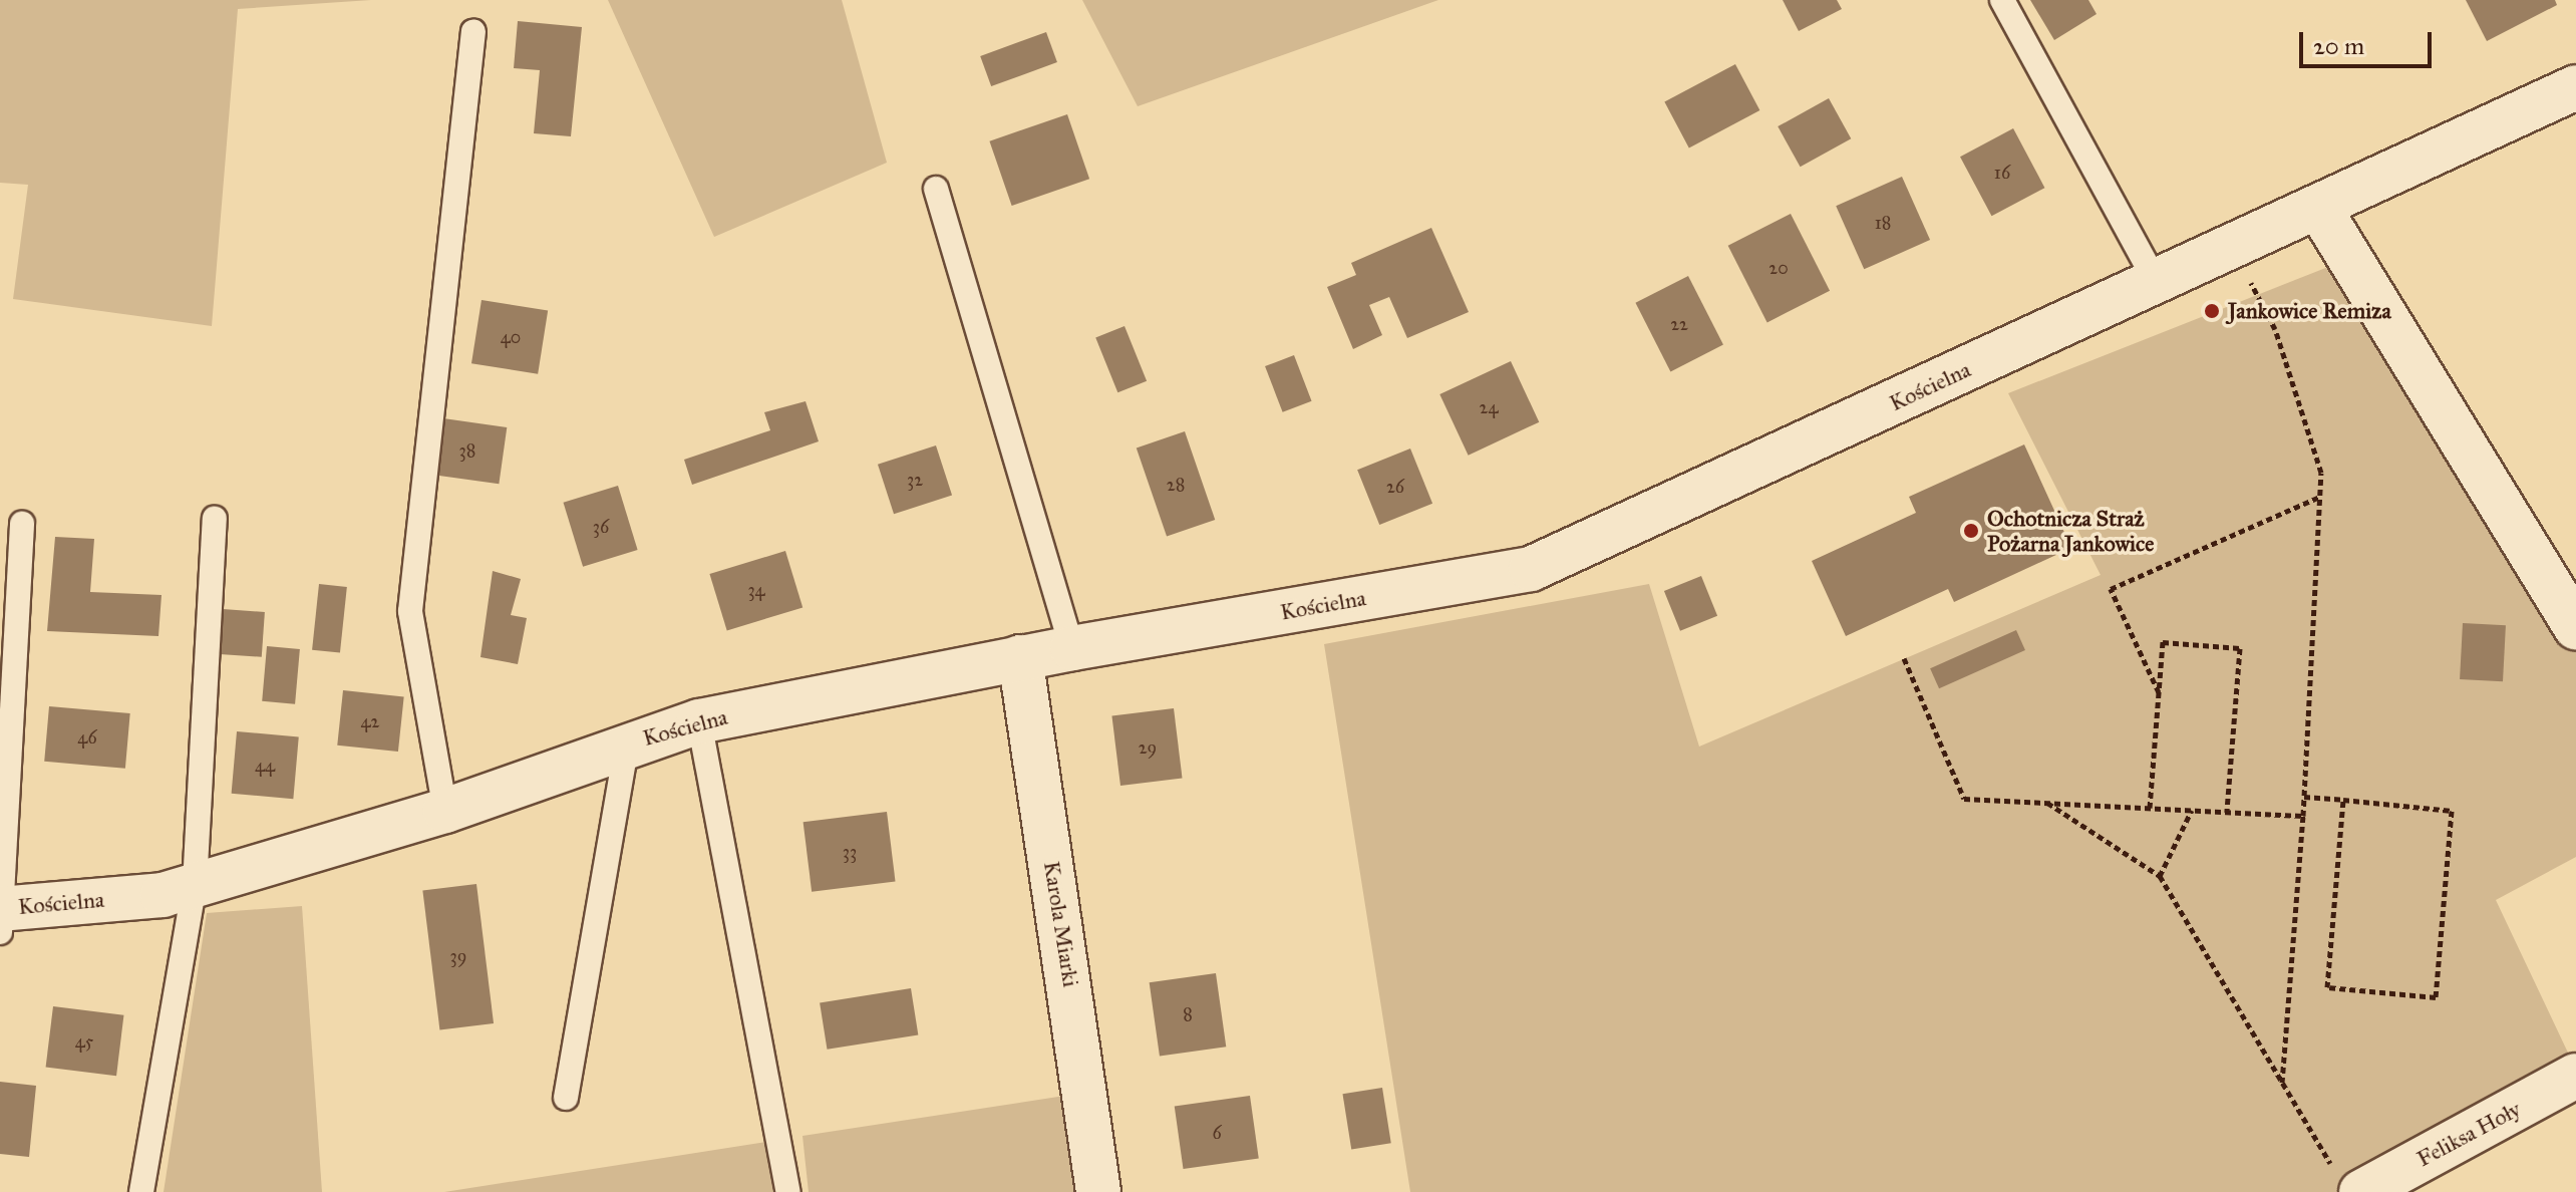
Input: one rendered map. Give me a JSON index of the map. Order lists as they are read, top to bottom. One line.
{"streets":{"street":["Kościelna","Karola Miarki","Feliksa Hoły"]},"crossings":[["Kościelna","Karola Miarki"]],"places":["Jankowice Remiza","Ochotnicza Straż Pożarna Jankowice"],"house_numbers":["16","18","20","22","40","24","38","32","28","26","36","34","42","46","29","44","33","39","8","45","6"],"scale_bar":"20 m"}
